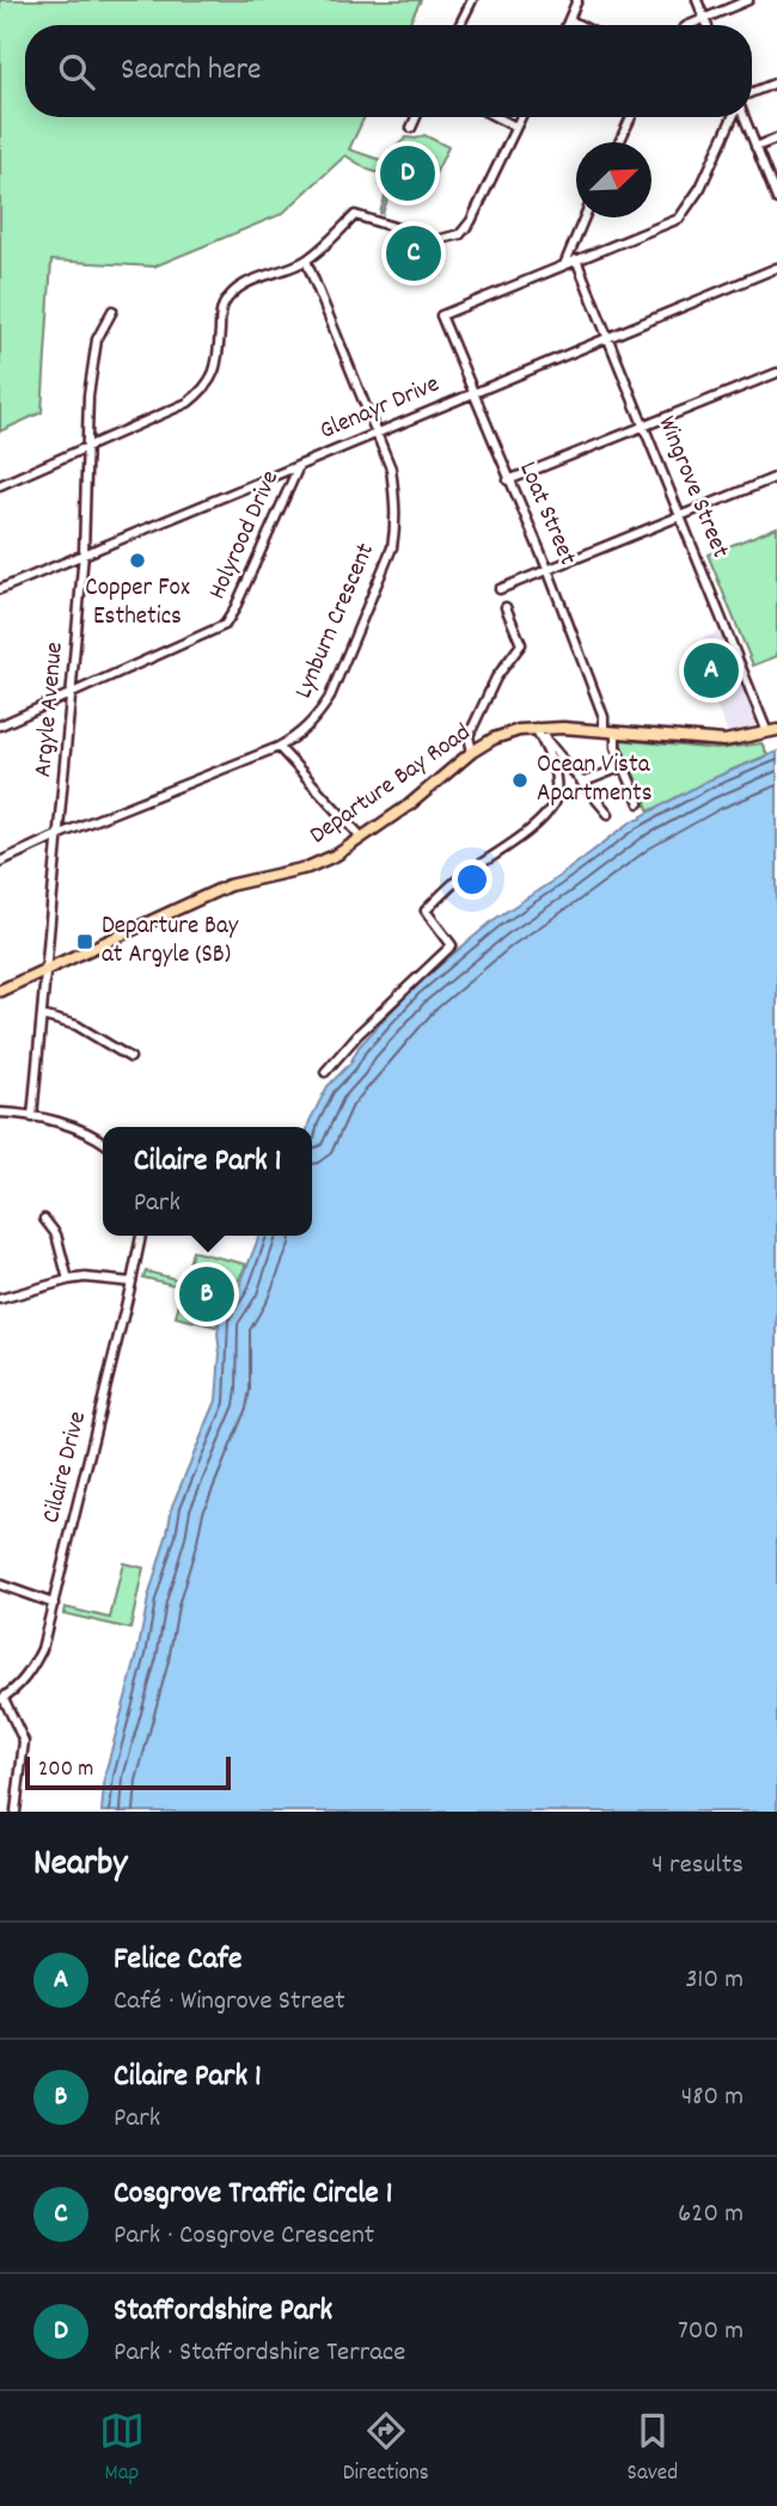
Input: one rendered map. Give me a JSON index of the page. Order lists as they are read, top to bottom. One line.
{"streets":{"main road":["Departure Bay Road"],"street":["Glenayr Drive","Wingrove Street","Loat Street","Holyrood Drive","Lynburn Crescent","Argyle Avenue","Cilaire Drive"]},"crossings":[["Glenayr Drive","Wingrove Street"],["Glenayr Drive","Loat Street"],["Glenayr Drive","Holyrood Drive"],["Glenayr Drive","Lynburn Crescent"],["Glenayr Drive","Argyle Avenue"],["Wingrove Street","Departure Bay Road"],["Loat Street","Departure Bay Road"],["Holyrood Drive","Argyle Avenue"],["Lynburn Crescent","Argyle Avenue"],["Argyle Avenue","Departure Bay Road"]],"places":{"other":["Copper Fox Esthetics","Ocean Vista Apartments"],"transit":["Departure Bay at Argyle (SB)"]},"scale_bar":"200 m","north":"top right","page":{"search":"Search here","pins":["D","C","A","B"],"popup":["Cilaire Park 1","Park"],"scale":"200 m","heading":["Nearby","4 results"],"list":[{"mark":"A","name":"Felice Cafe","note":"Café · Wingrove Street","value":"310 m"},{"mark":"B","name":"Cilaire Park 1","note":"Park","value":"480 m"},{"mark":"C","name":"Cosgrove Traffic Circle 1","note":"Park · Cosgrove Crescent","value":"620 m"},{"mark":"D","name":"Staffordshire Park","note":"Park · Staffordshire Terrace","value":"700 m"}],"nav":["Map","Directions","Saved"]}}
